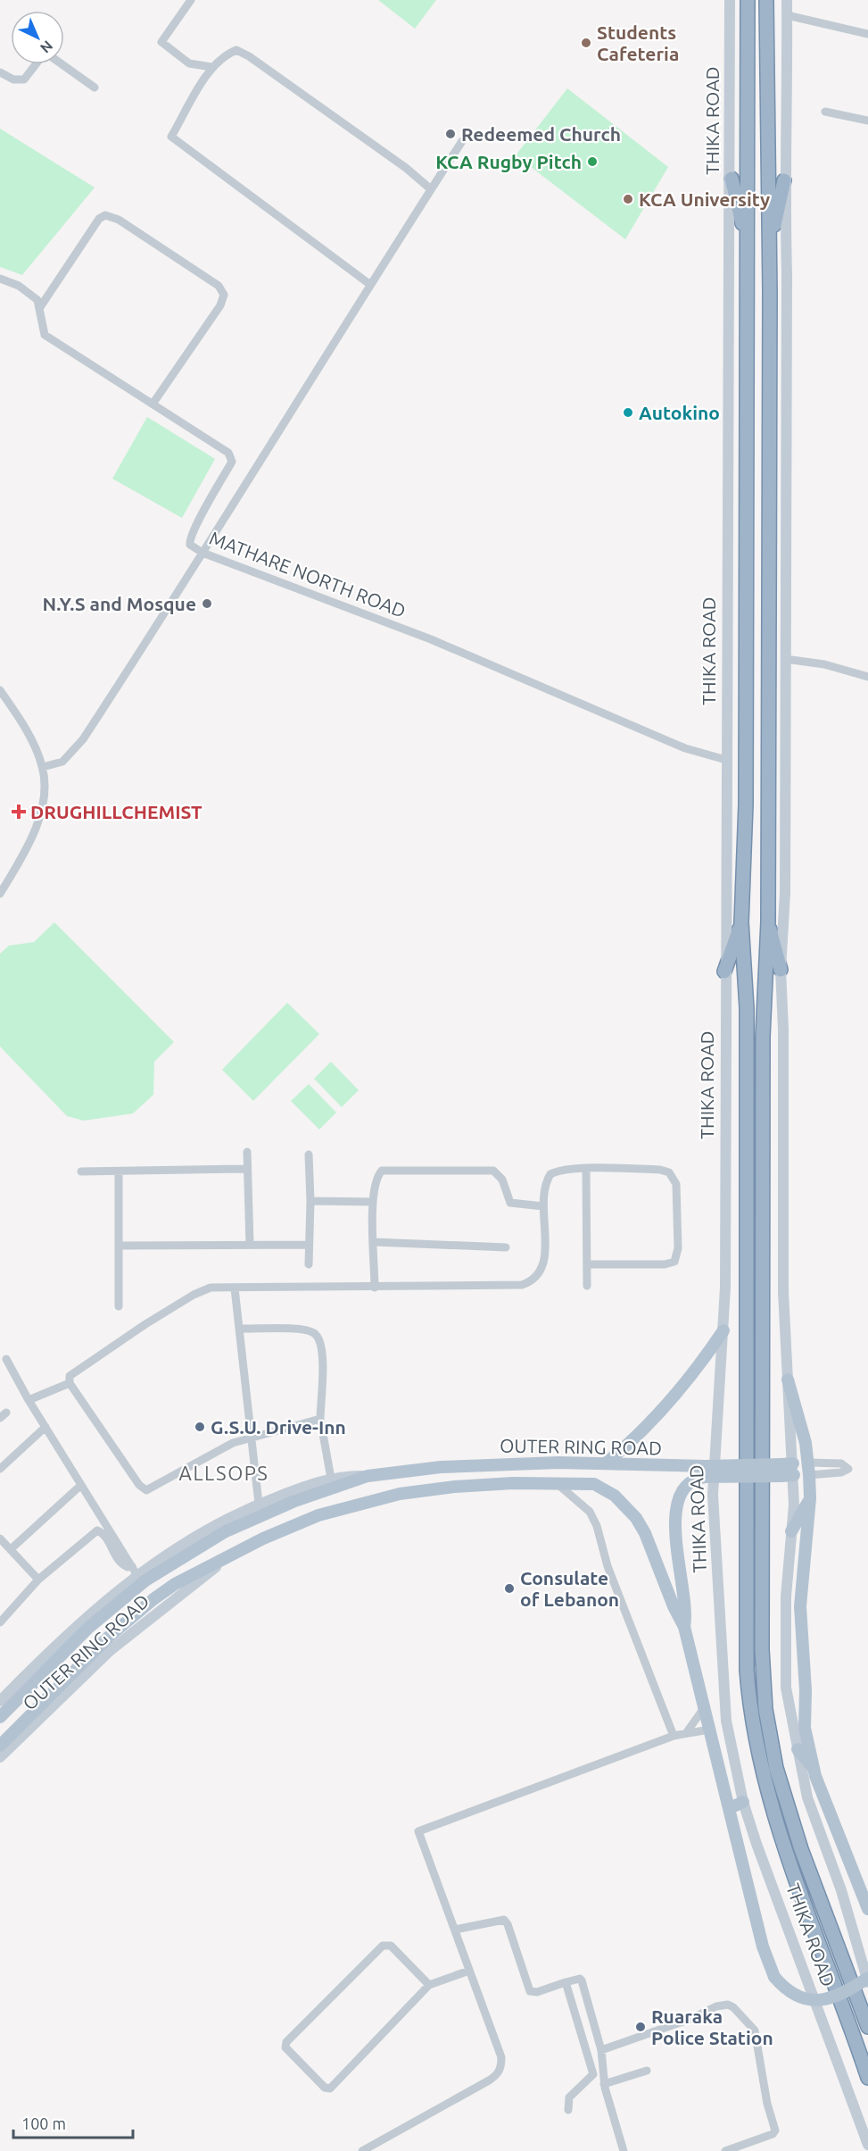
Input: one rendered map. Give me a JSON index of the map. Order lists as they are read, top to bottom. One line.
{"streets":{"highway":["THIKA ROAD"],"main road":["OUTER RING ROAD"],"street":["MATHARE NORTH ROAD"]},"crossings":[["THIKA ROAD","MATHARE NORTH ROAD"],["THIKA ROAD","OUTER RING ROAD"]],"districts":["ALLSOPS"],"places":{"other":["Students Cafeteria","Redeemed Church","KCA Rugby Pitch","KCA University","Autokino","N.Y.S and Mosque","G.S.U. Drive-Inn","Consulate of Lebanon","Ruaraka Police Station"],"health":["DRUGHILLCHEMIST"]},"scale_bar":"100 m","north":"bottom right"}
